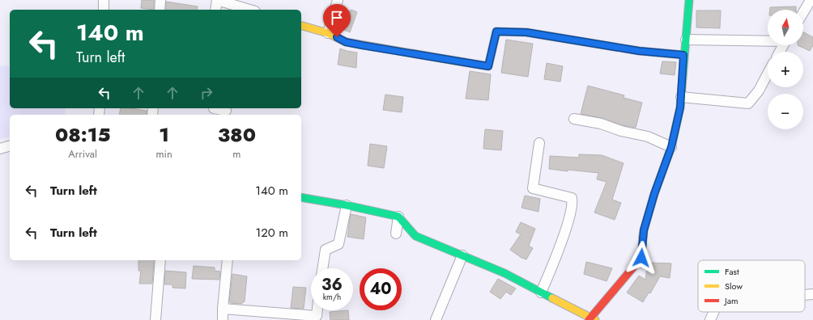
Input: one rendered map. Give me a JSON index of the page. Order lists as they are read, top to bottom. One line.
{"legend":["Fast","Slow","Jam"],"north":"top","page":{"map_buttons":["+","−"],"turn":["140 m","Turn left"],"eta":["08:15","Arrival","1","min","380","m"],"list":[{"name":"Turn left","value":"140 m"},{"name":"Turn left","value":"120 m"}],"speed":"36 km/h","limit":"40"}}
